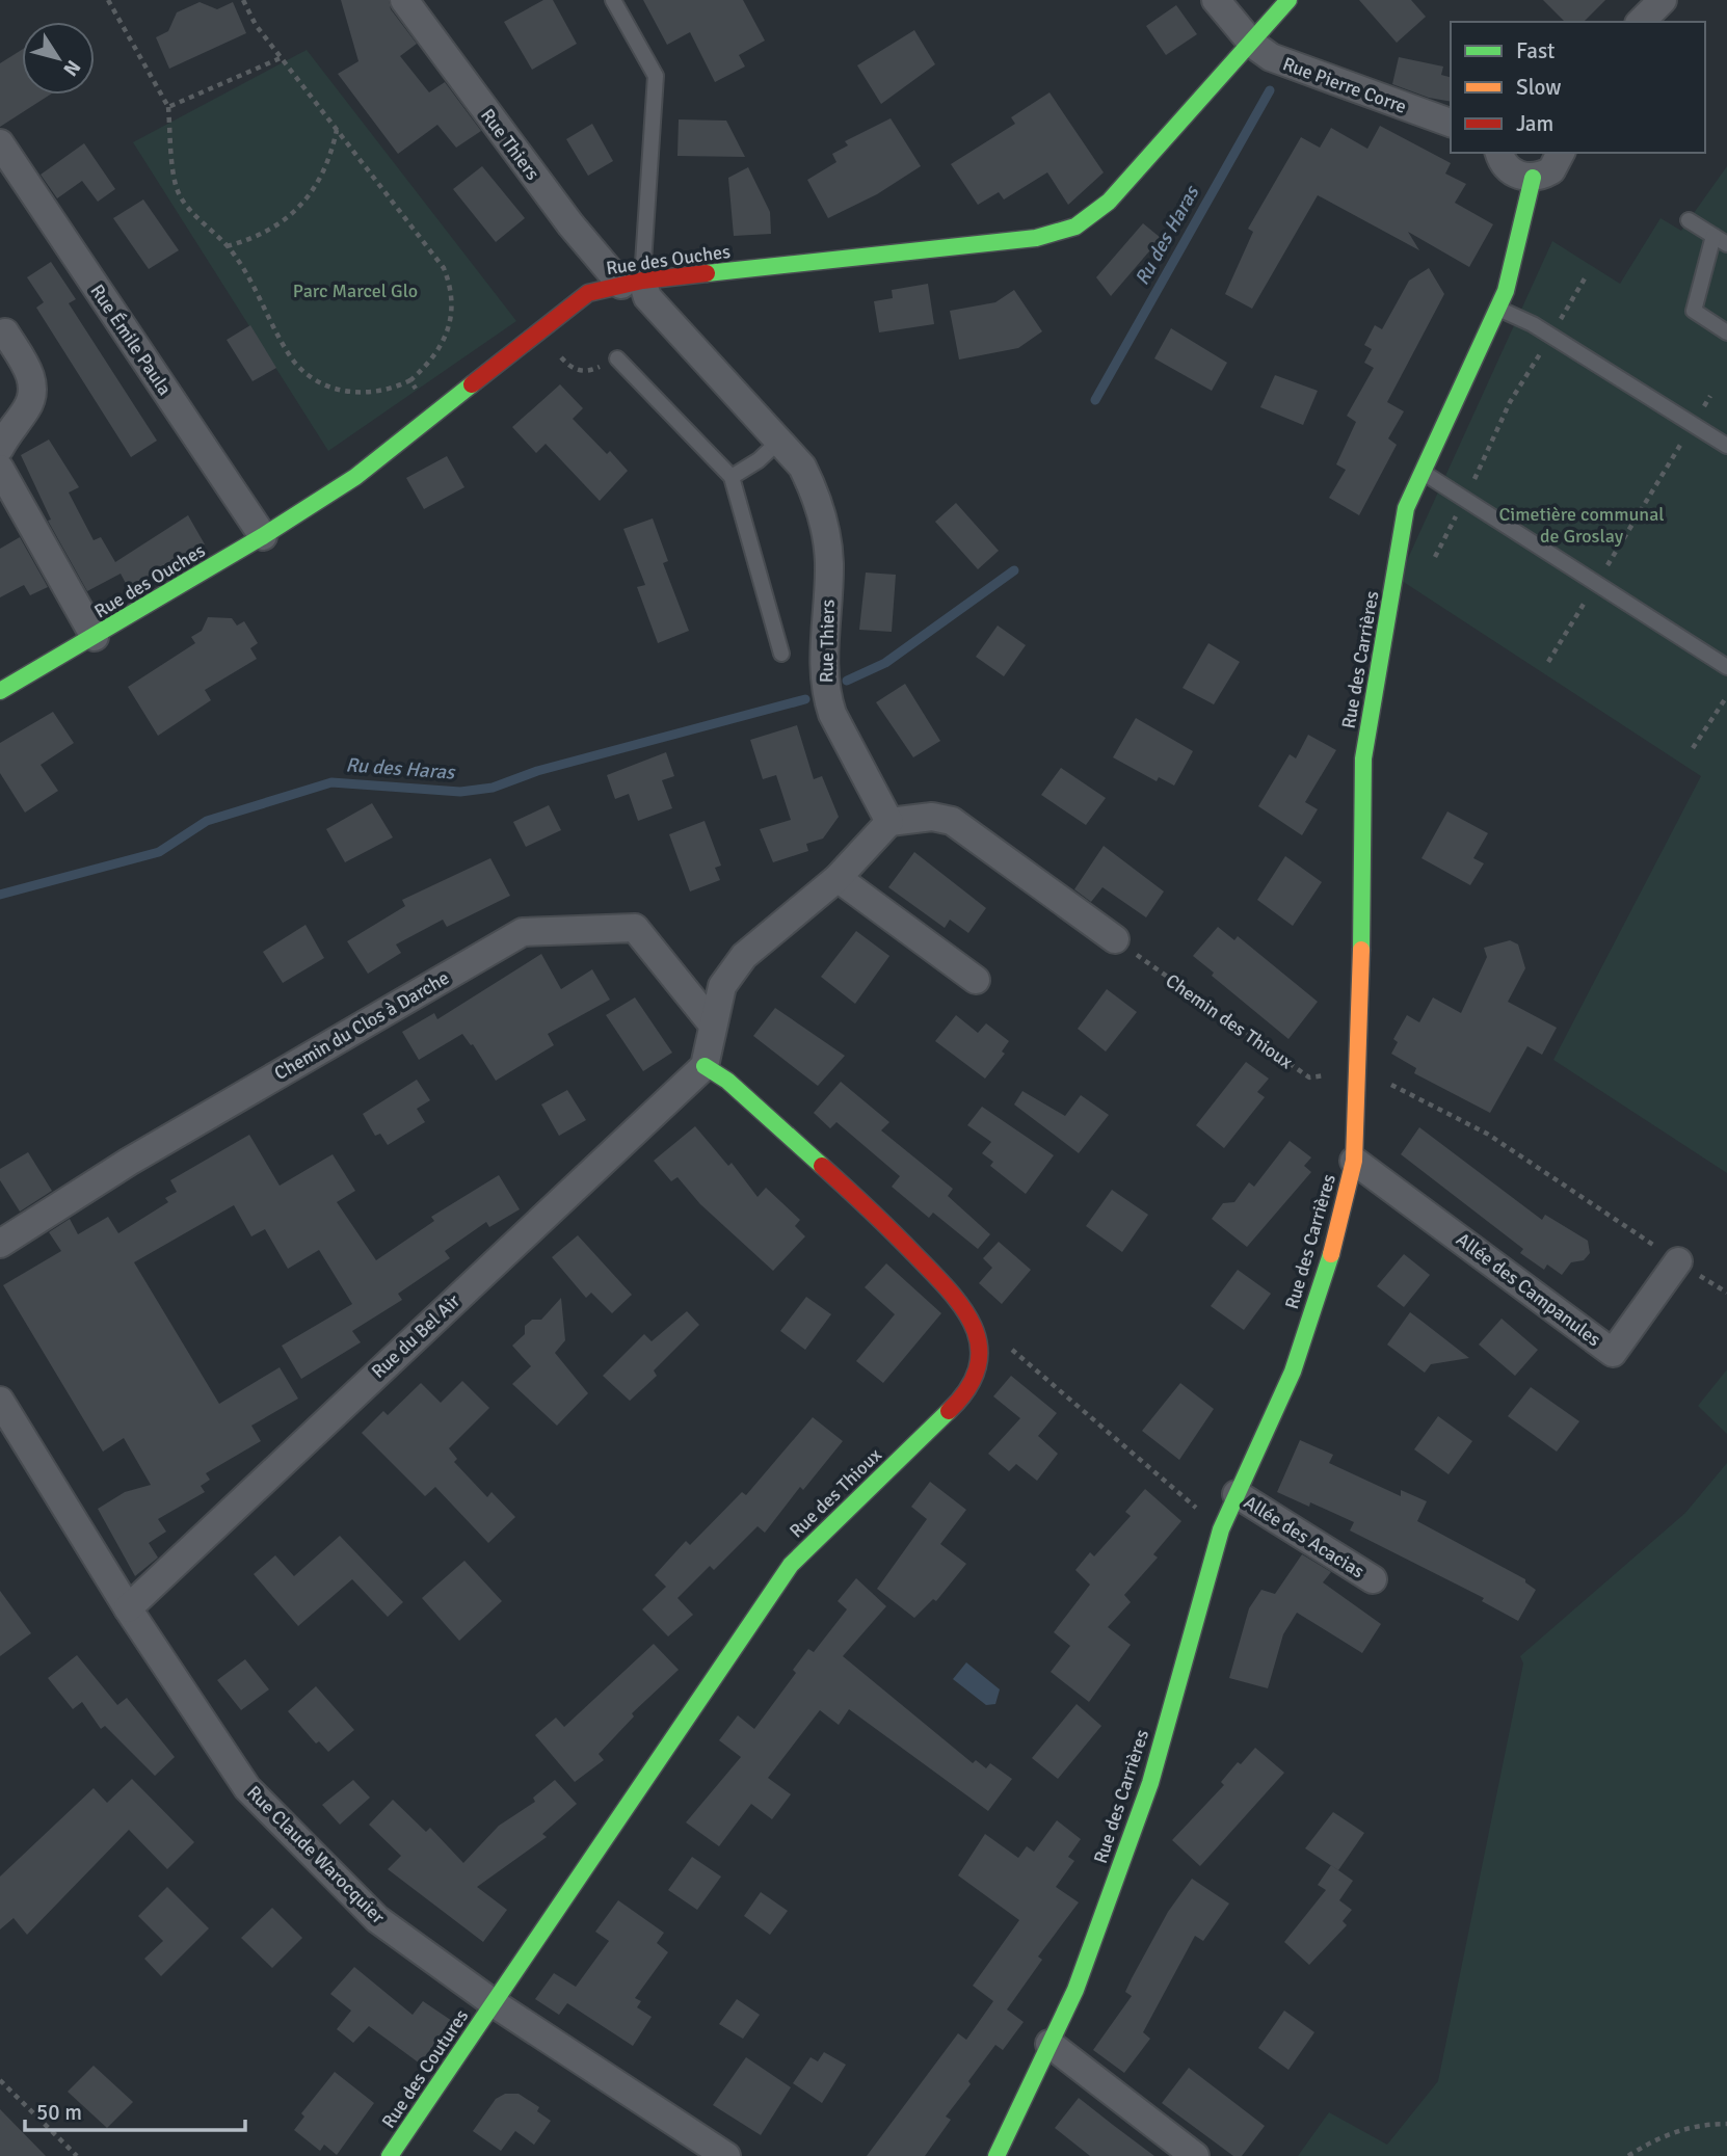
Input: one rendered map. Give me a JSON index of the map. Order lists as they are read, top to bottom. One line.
{"streets":{"street":["Rue Pierre Corre","Rue Thiers","Rue des Ouches","Rue Émile Paula","Rue des Carrières","Chemin du Clos à Darche","Allée des Campanules","Rue du Bel Air","Rue des Thioux","Allée des Acacias","Rue Claude Warocquier","Rue des Coutures"],"path":["Chemin des Thioux"]},"crossings":[["Rue Pierre Corre","Rue des Ouches"],["Rue Thiers","Rue des Ouches"],["Rue des Ouches","Rue Émile Paula"],["Rue des Carrières","Chemin des Thioux"],["Rue des Carrières","Allée des Campanules"],["Rue des Carrières","Allée des Acacias"],["Rue du Bel Air","Rue des Thioux"],["Rue du Bel Air","Rue Claude Warocquier"],["Rue des Thioux","Rue Claude Warocquier"],["Rue des Thioux","Rue des Coutures"],["Rue Claude Warocquier","Rue des Coutures"]],"water":["Ru des Haras"],"parks":["Parc Marcel Glo","Cimetière communal de Groslay"],"legend":["Fast","Slow","Jam"],"scale_bar":"50 m","north":"bottom right"}
